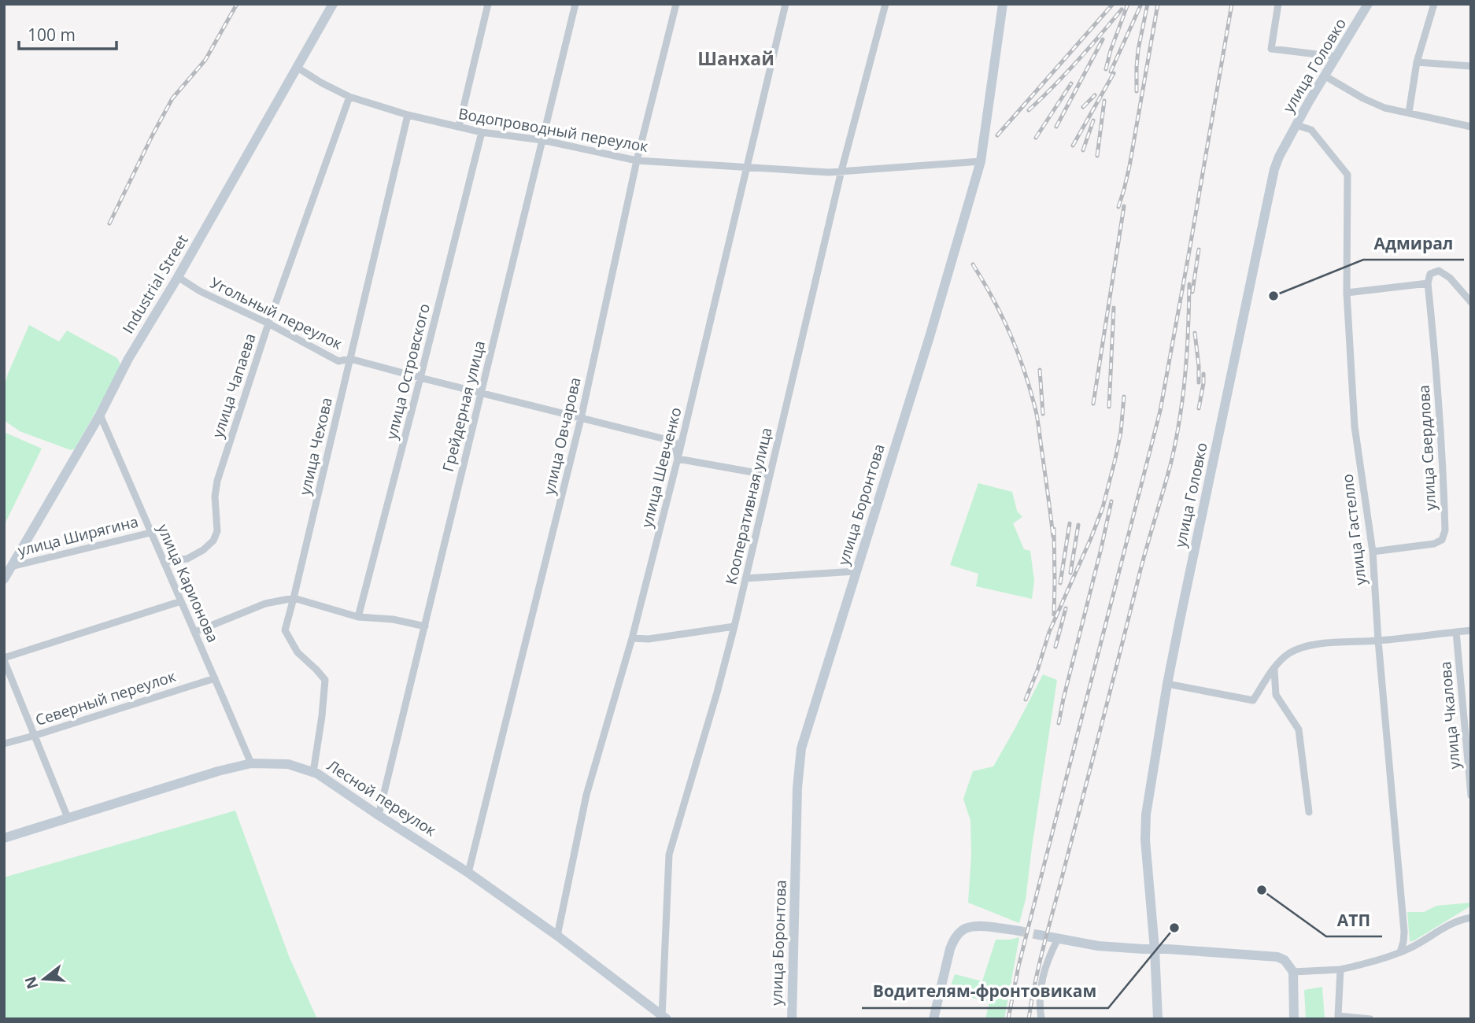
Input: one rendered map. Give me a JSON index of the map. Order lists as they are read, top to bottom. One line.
{"streets":{"main road":["улица Головко","Industrial Street","улица Боронтова","Лесной переулок"],"street":["Водопроводный переулок","Угольный переулок","улица Островского","улица Чапаева","Грейдерная улица","улица Овчарова","улица Чехова","улица Свердлова","улица Шевченко","Кооперативная улица","улица Гастелло","улица Ширягина","улица Карионова","Северный переулок","улица Чкалова"]},"crossings":[["улица Головко","улица Гастелло"],["Водопроводный переулок","Industrial Street"],["Водопроводный переулок","улица Островского"],["Водопроводный переулок","улица Чапаева"],["Водопроводный переулок","Грейдерная улица"],["Водопроводный переулок","улица Овчарова"],["Водопроводный переулок","улица Чехова"],["Водопроводный переулок","улица Шевченко"],["Водопроводный переулок","улица Боронтова"],["Водопроводный переулок","Кооперативная улица"],["Industrial Street","Угольный переулок"],["Industrial Street","улица Ширягина"],["Industrial Street","улица Карионова"],["Угольный переулок","улица Островского"],["Угольный переулок","улица Чапаева"],["Угольный переулок","Грейдерная улица"],["Угольный переулок","улица Овчарова"],["Угольный переулок","улица Чехова"],["Угольный переулок","улица Шевченко"],["улица Чапаева","улица Карионова"],["Грейдерная улица","Лесной переулок"],["улица Овчарова","Лесной переулок"],["улица Чехова","Лесной переулок"],["улица Свердлова","улица Гастелло"],["улица Шевченко","Лесной переулок"],["Кооперативная улица","Лесной переулок"],["улица Ширягина","улица Карионова"],["улица Карионова","Северный переулок"],["улица Карионова","Лесной переулок"]],"districts":["Шанхай"],"places":["Адмирал","АТП","Водителям-фронтовикам"],"scale_bar":"100 m","north":"left"}
